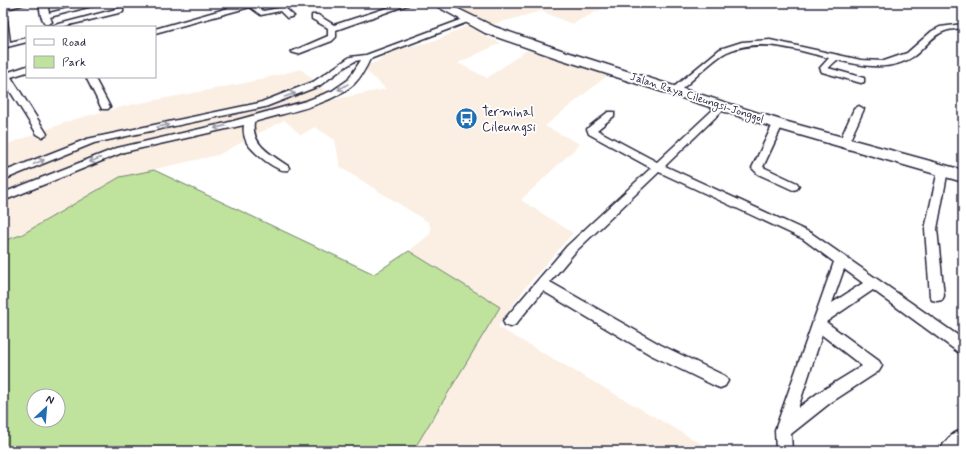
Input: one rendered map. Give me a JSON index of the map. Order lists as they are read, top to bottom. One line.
{"streets":{"main road":["Jalan Raya Cileungsi-Jonggol"]},"places":{"bus stop":["Terminal Cileungsi"]},"legend":["Road","Park"],"north":"top right"}
